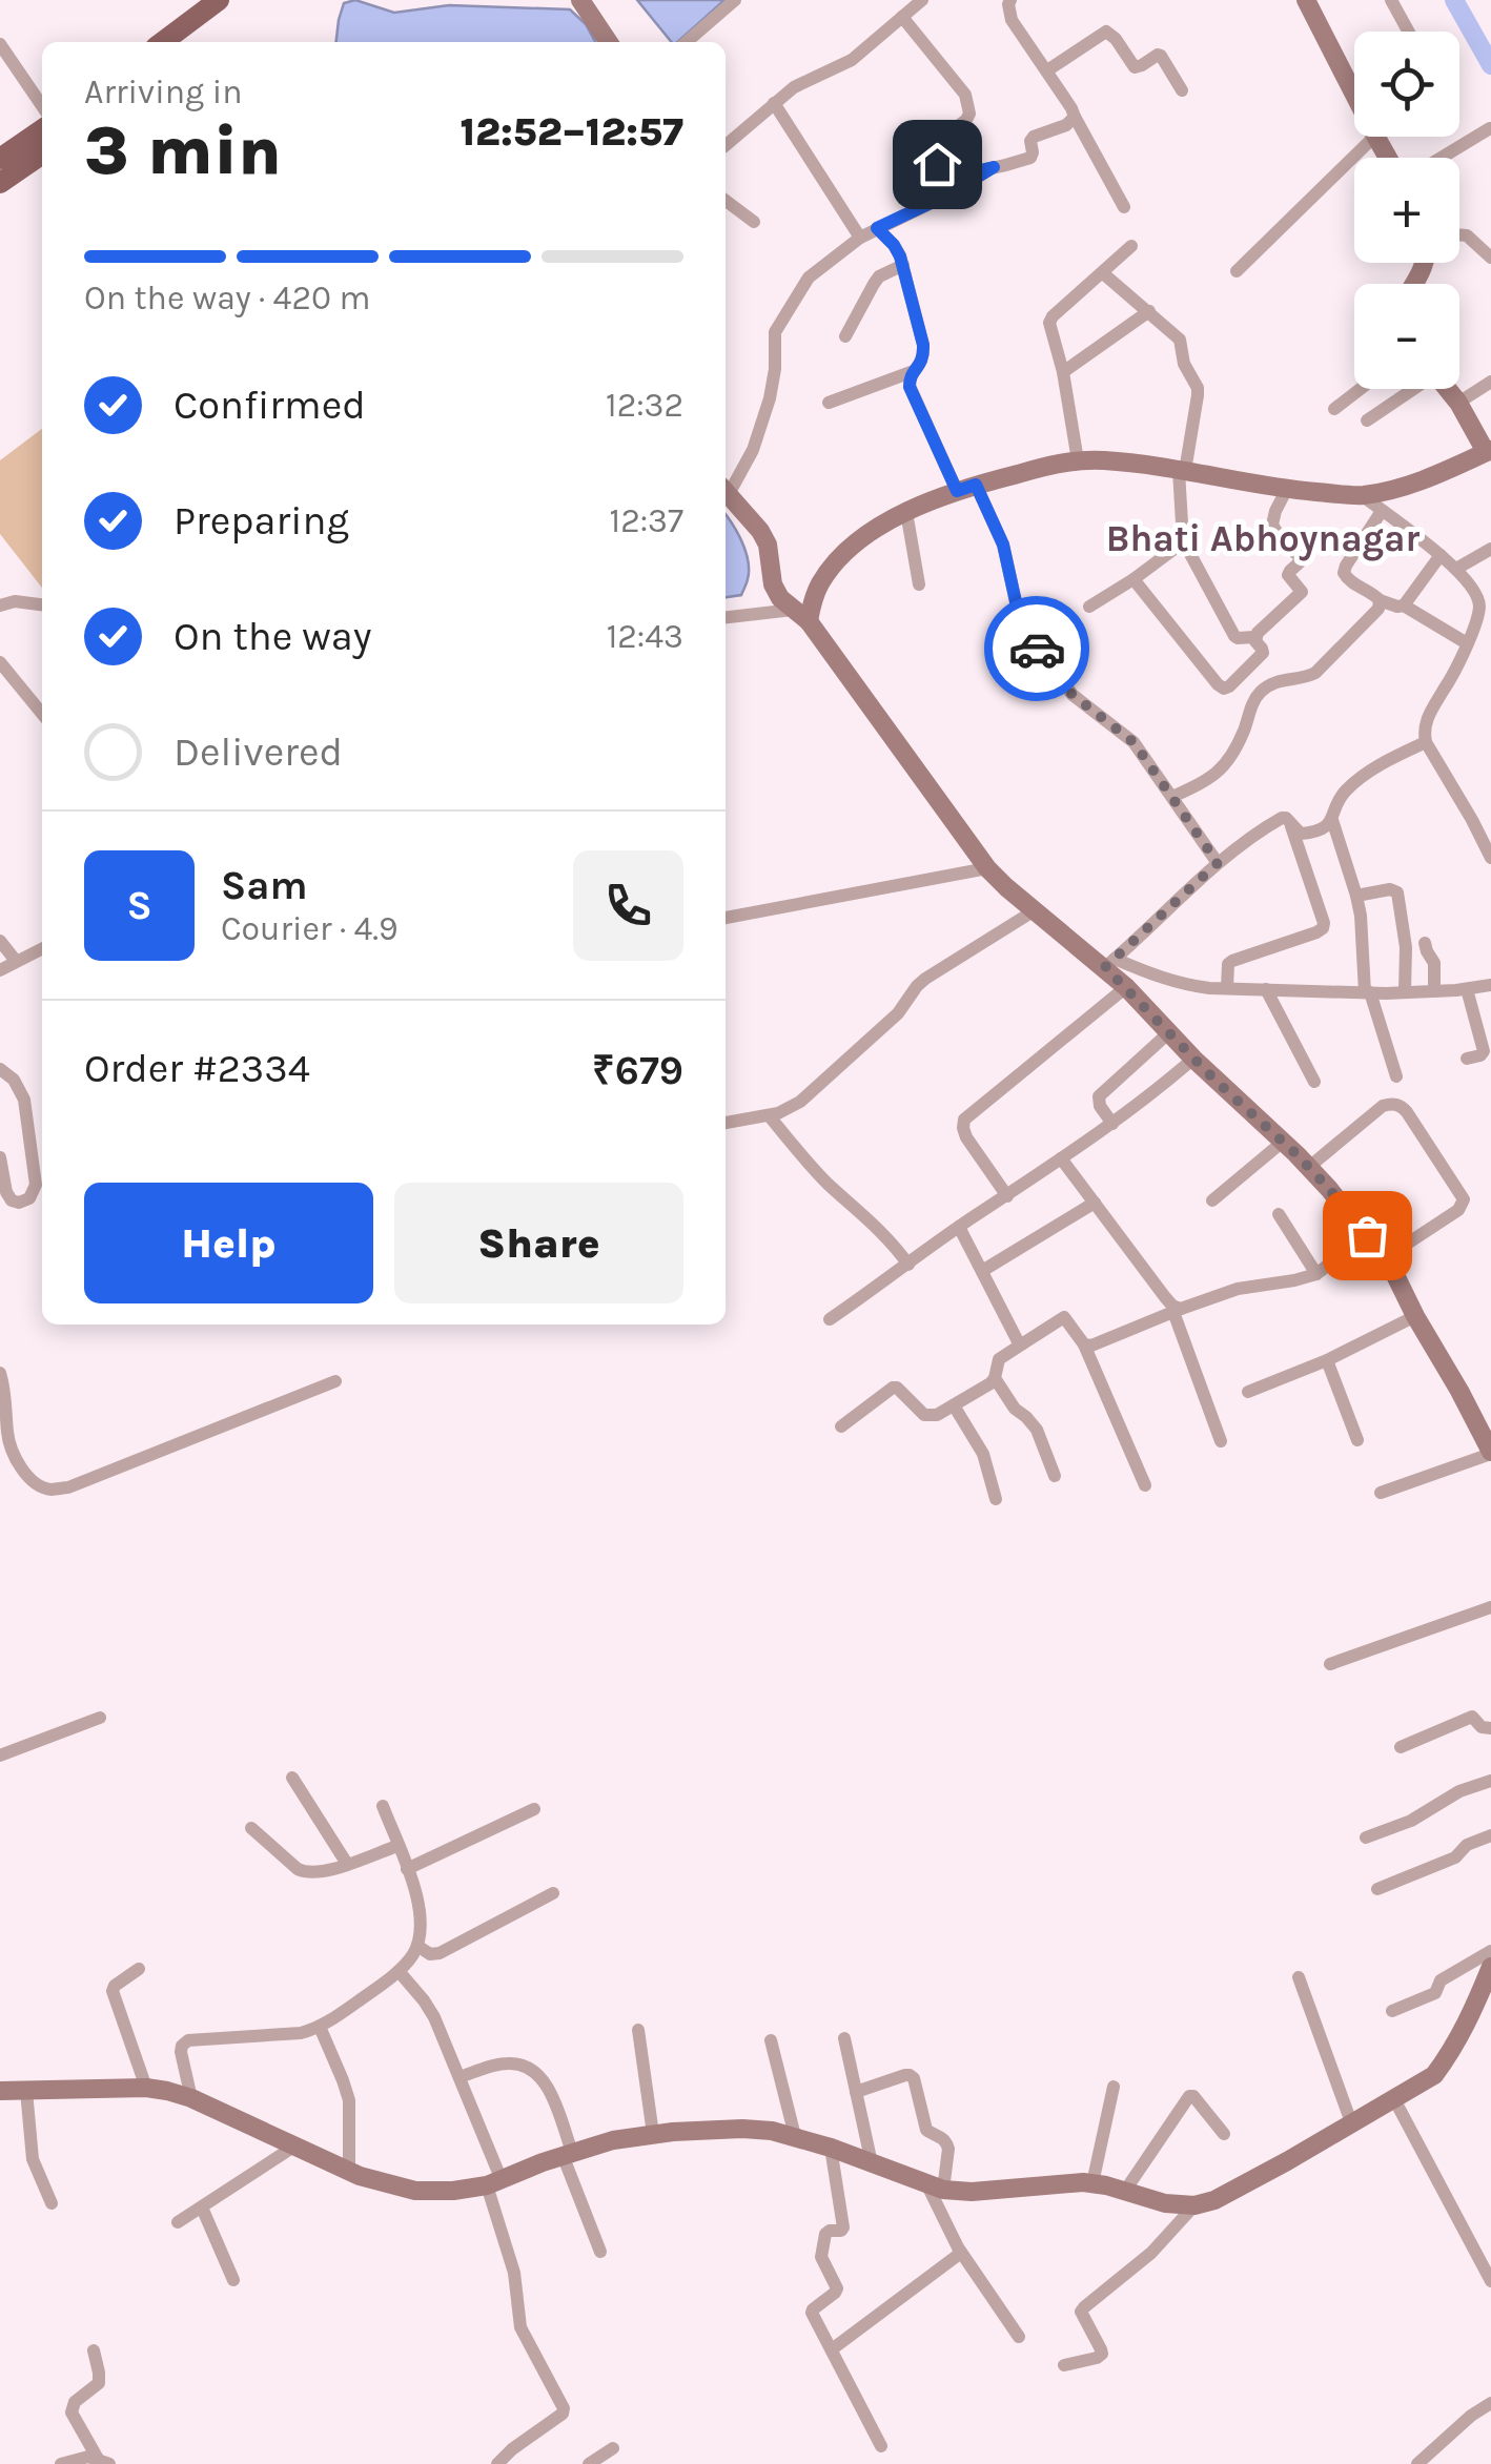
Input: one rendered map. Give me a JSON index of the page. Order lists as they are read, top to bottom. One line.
{"districts":["Bhati Abhoynagar"],"page":{"map_buttons":["+","−"],"heading":["3 min","Arriving in","12:52–12:57"],"panel":["Sam","Courier · 4.9","Order #2334","₹679"],"bar":"On the way · 420 m","list":[["Confirmed","12:32"],["Preparing","12:37"],["On the way","12:43"],"Delivered"],"round":"S","buttons":["Help","Share"]}}
